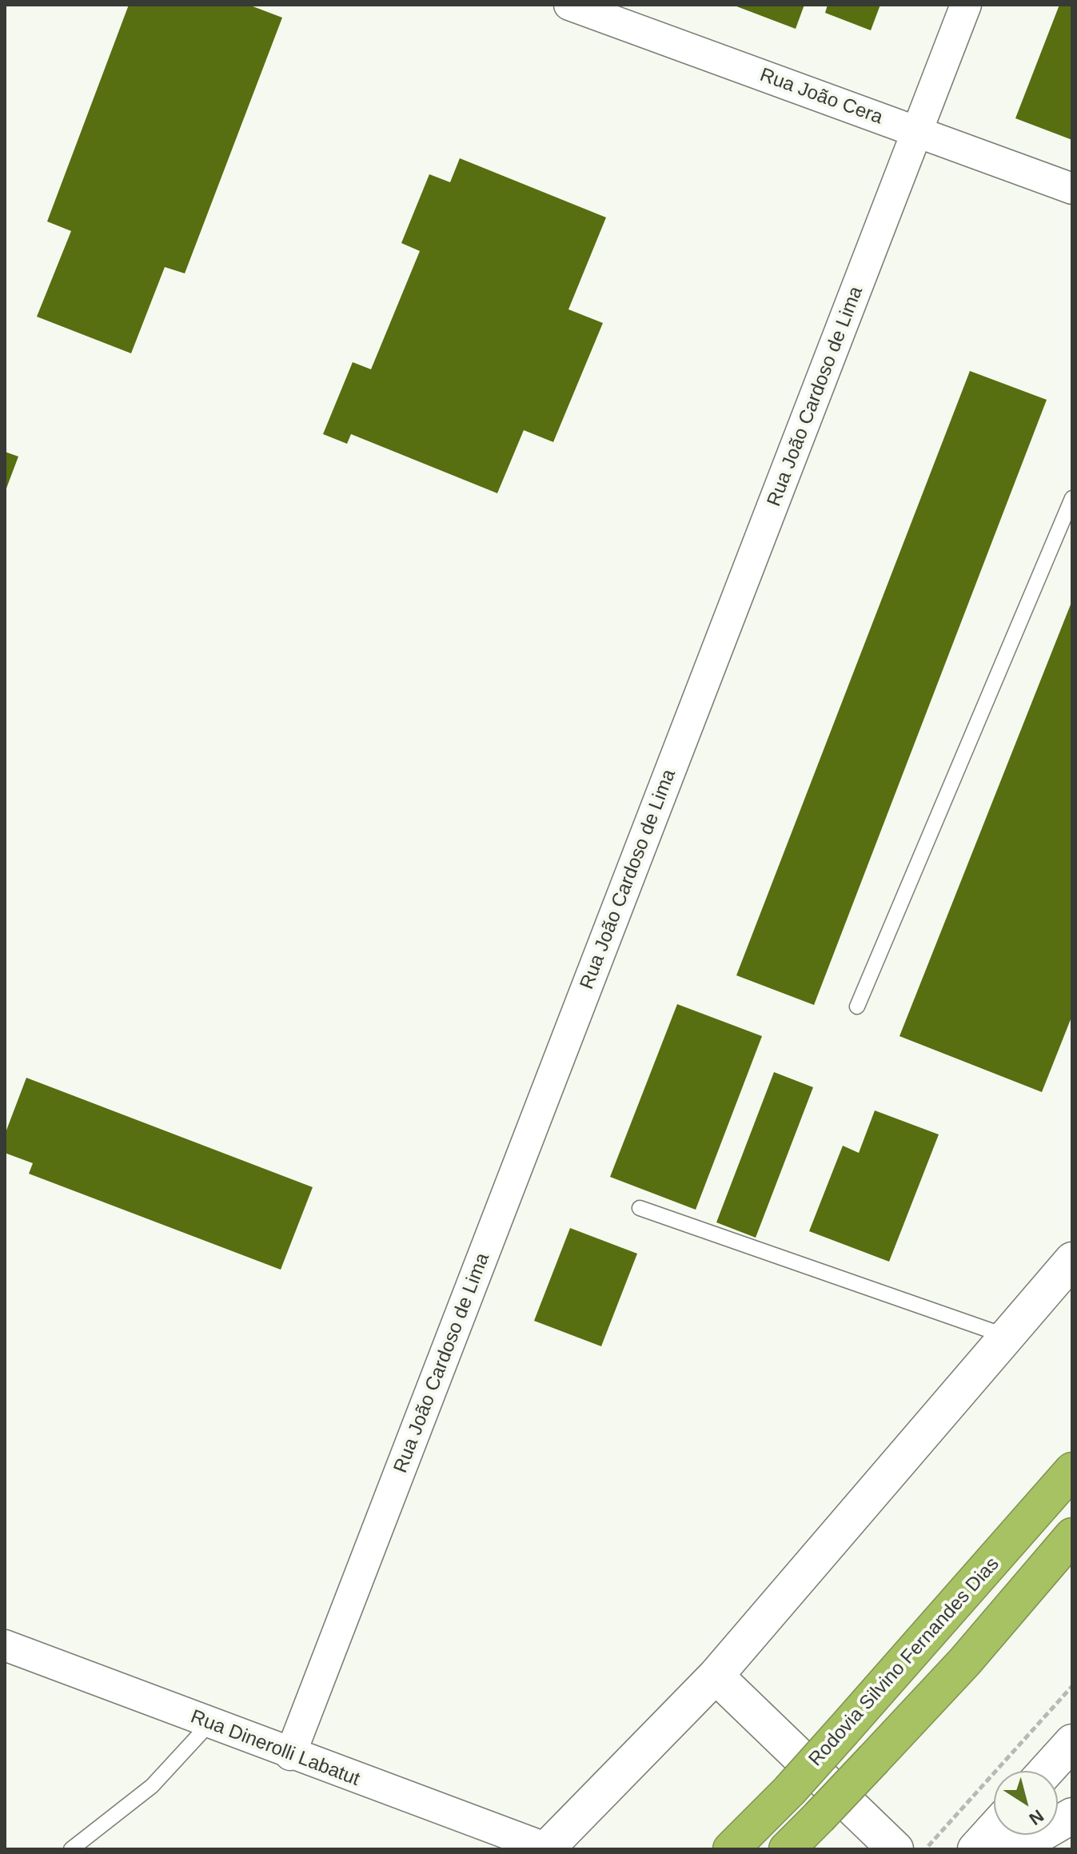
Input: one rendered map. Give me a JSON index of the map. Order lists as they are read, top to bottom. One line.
{"streets":{"highway":["Rodovia Silvino Fernandes Dias"],"street":["Rua João Cera","Rua João Cardoso de Lima","Rua Dinerolli Labatut"]},"crossings":[["Rua João Cera","Rua João Cardoso de Lima"],["Rua João Cardoso de Lima","Rua Dinerolli Labatut"]],"north":"bottom right"}
